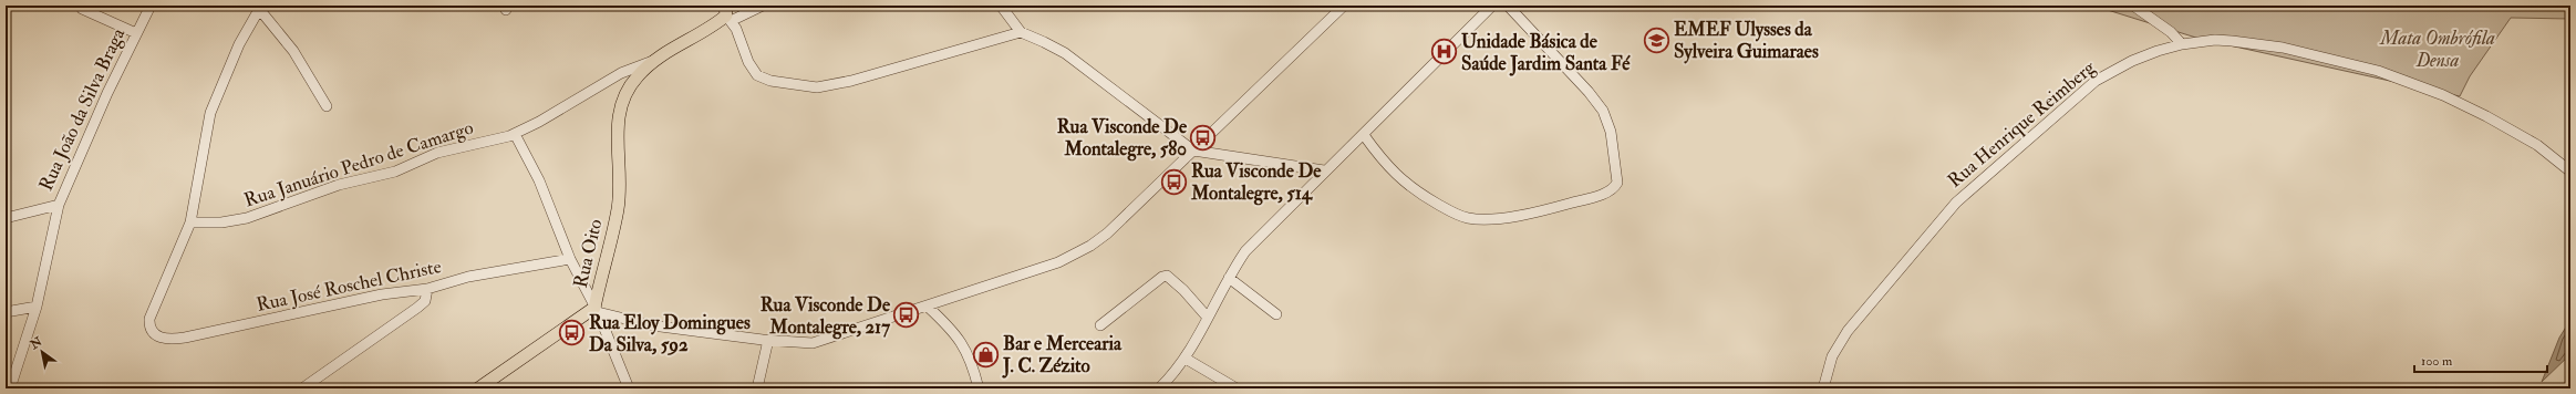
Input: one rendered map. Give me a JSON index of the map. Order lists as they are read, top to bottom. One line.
{"streets":{"main road":["Rua Oito"],"street":["Rua João da Silva Braga","Rua Henrique Reimberg","Rua Januário Pedro de Camargo","Rua José Roschel Christe"]},"crossings":[["Rua Januário Pedro de Camargo","Rua Oito"],["Rua Januário Pedro de Camargo","Rua José Roschel Christe"]],"parks":["Mata Ombrófila Densa"],"places":{"school or university":["EMEF Ulysses da Sylveira Guimaraes"],"hospital":["Unidade Básica de Saúde Jardim Santa Fé"],"bus stop":["Rua Visconde De Montalegre, 580","Rua Visconde De Montalegre, 514","Rua Visconde De Montalegre, 217","Rua Eloy Domingues Da Silva, 592"],"shop":["Bar e Mercearia J. C. Zézito"]},"scale_bar":"100 m","north":"top left"}
